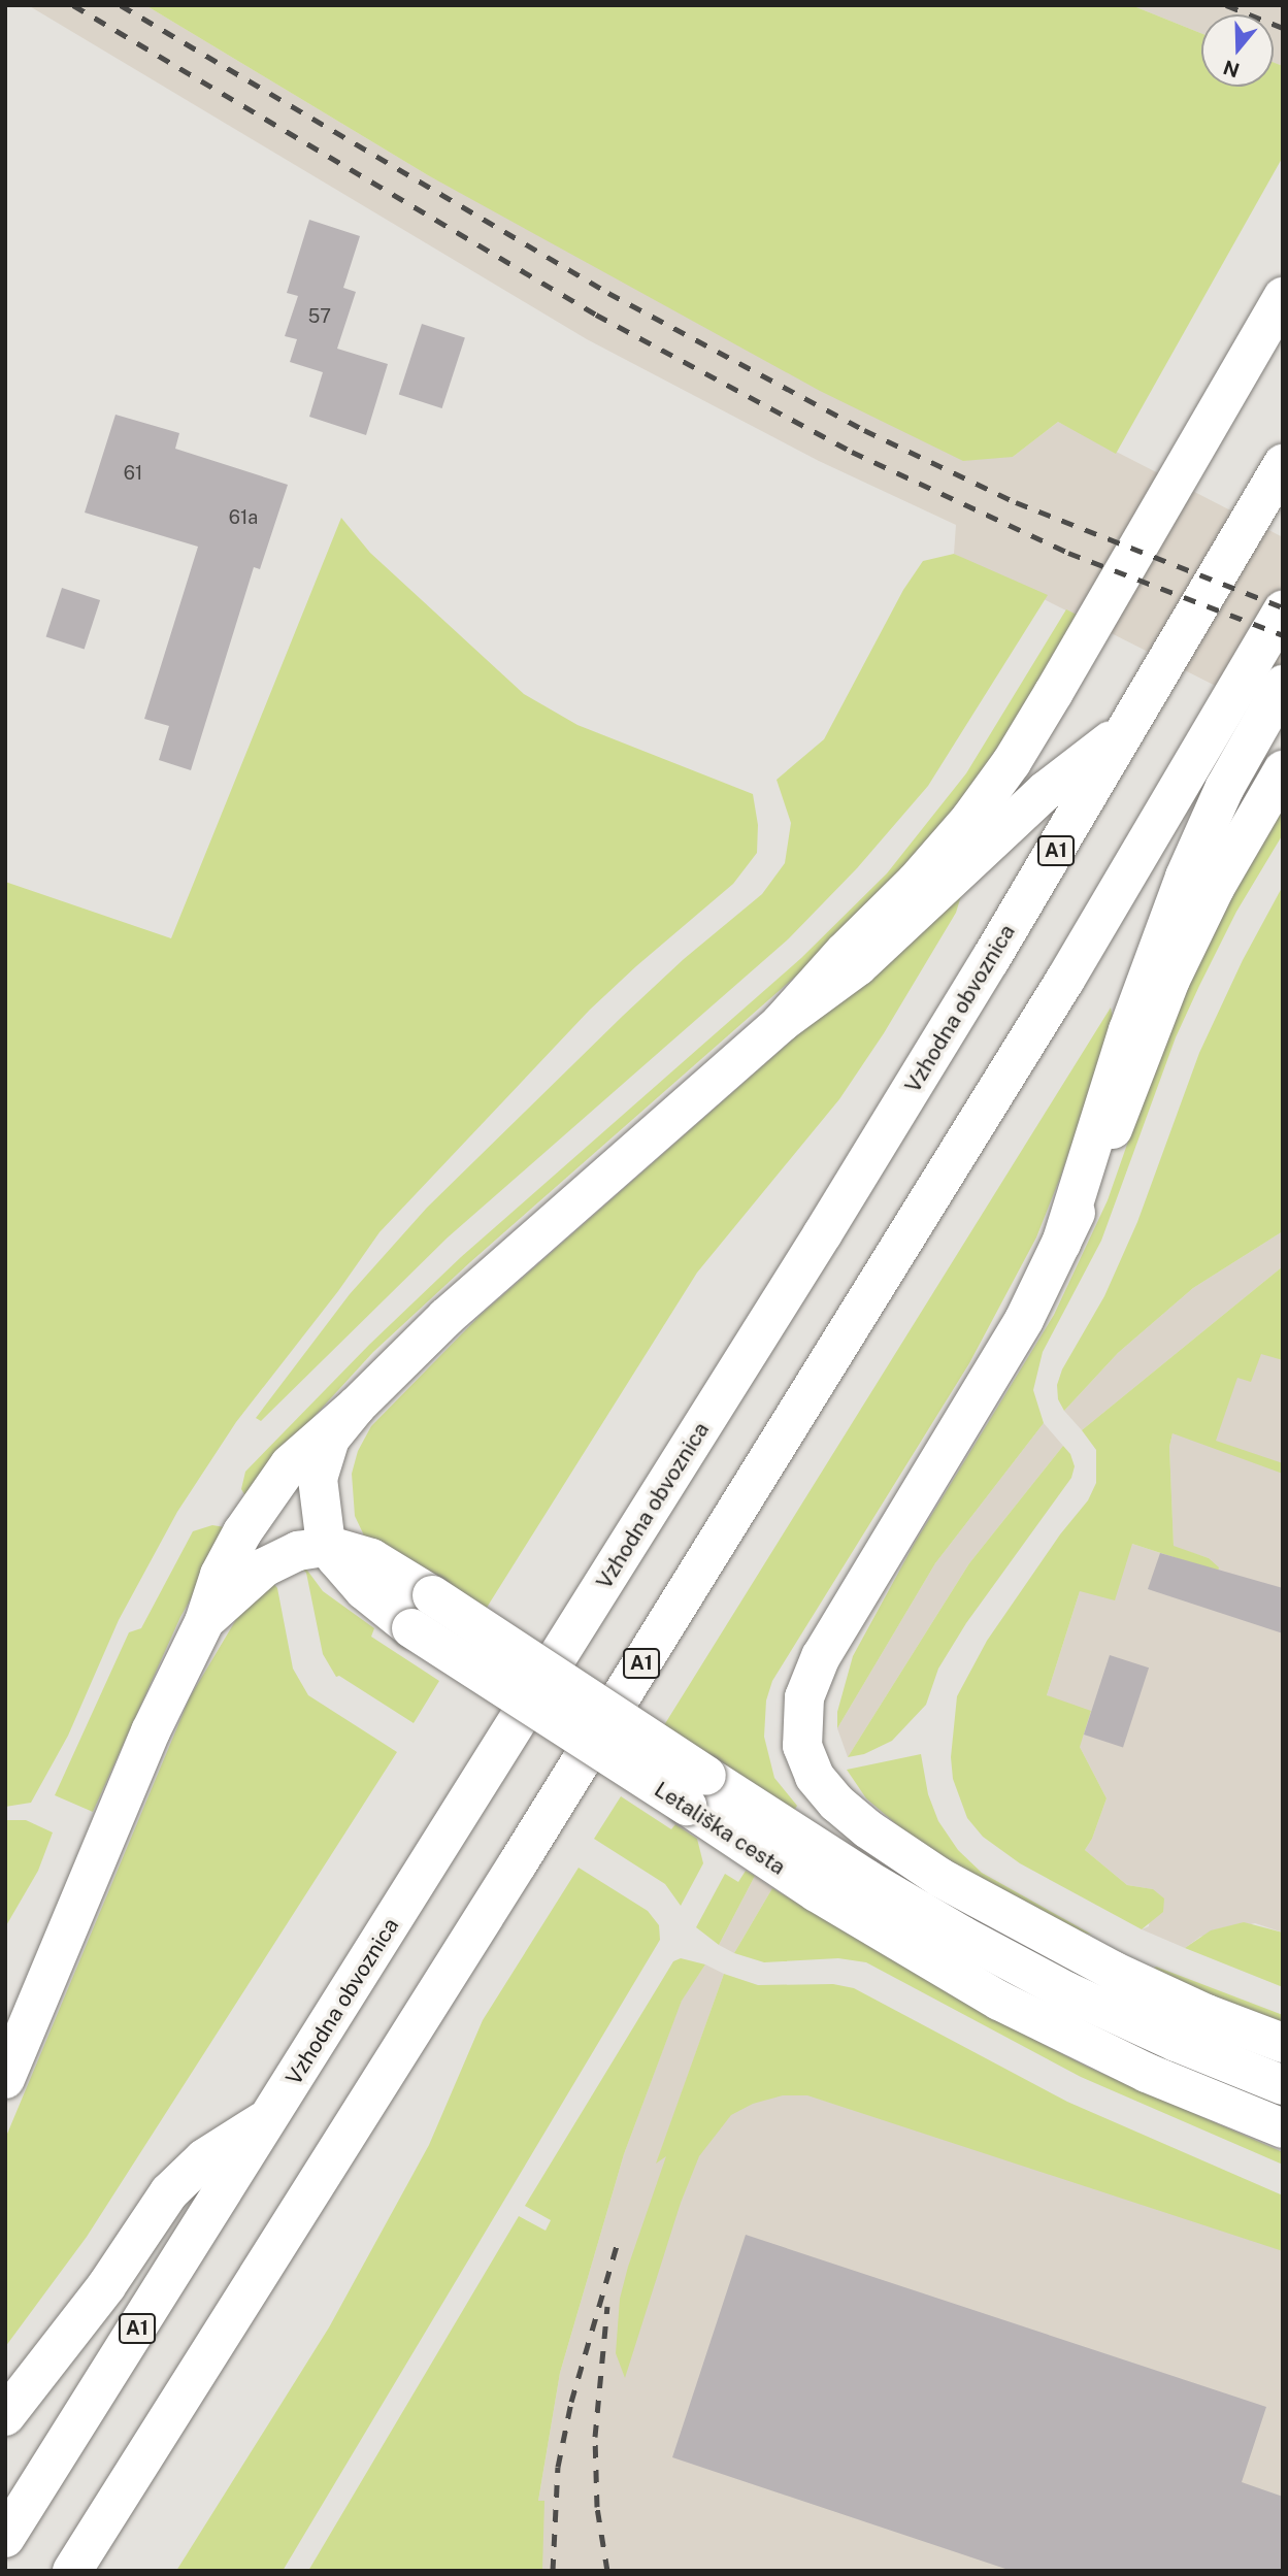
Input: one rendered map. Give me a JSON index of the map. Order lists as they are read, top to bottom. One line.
{"streets":{"main road":["A1","Vzhodna obvoznica","Letališka cesta"]},"house_numbers":["57","61","61a"],"north":"bottom"}
